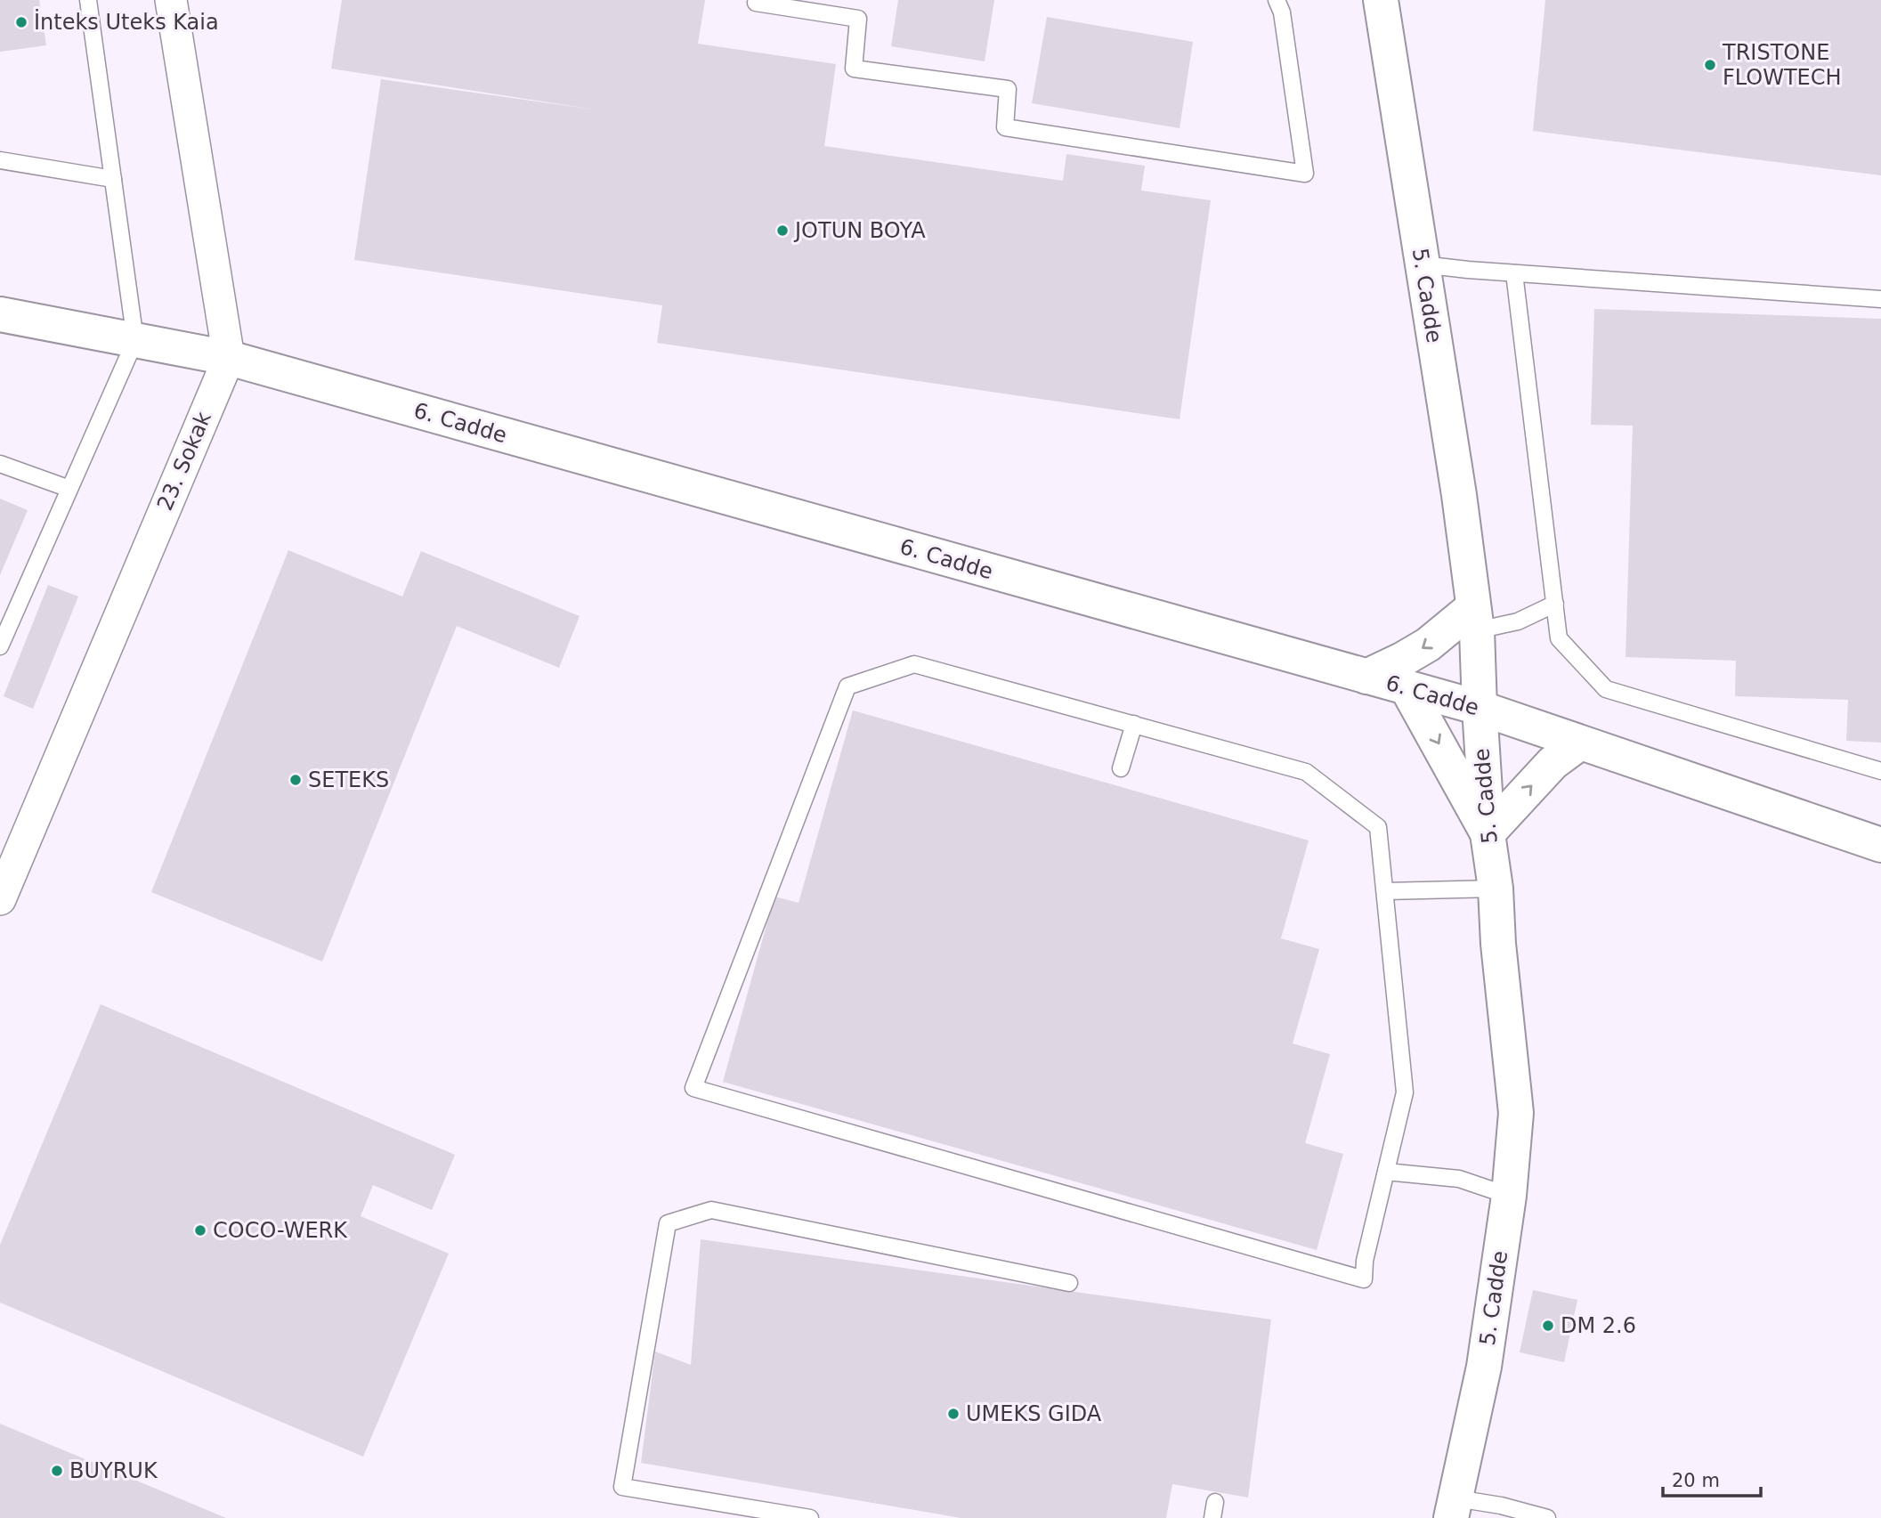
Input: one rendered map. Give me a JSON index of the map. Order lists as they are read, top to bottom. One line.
{"streets":{"street":["5. Cadde","6. Cadde","23. Sokak"]},"crossings":[["5. Cadde","6. Cadde"],["6. Cadde","23. Sokak"]],"places":["İnteks Uteks Kaia","TRISTONE FLOWTECH","JOTUN BOYA","SETEKS","COCO-WERK","DM 2.6","UMEKS GIDA","BUYRUK"],"scale_bar":"20 m"}
